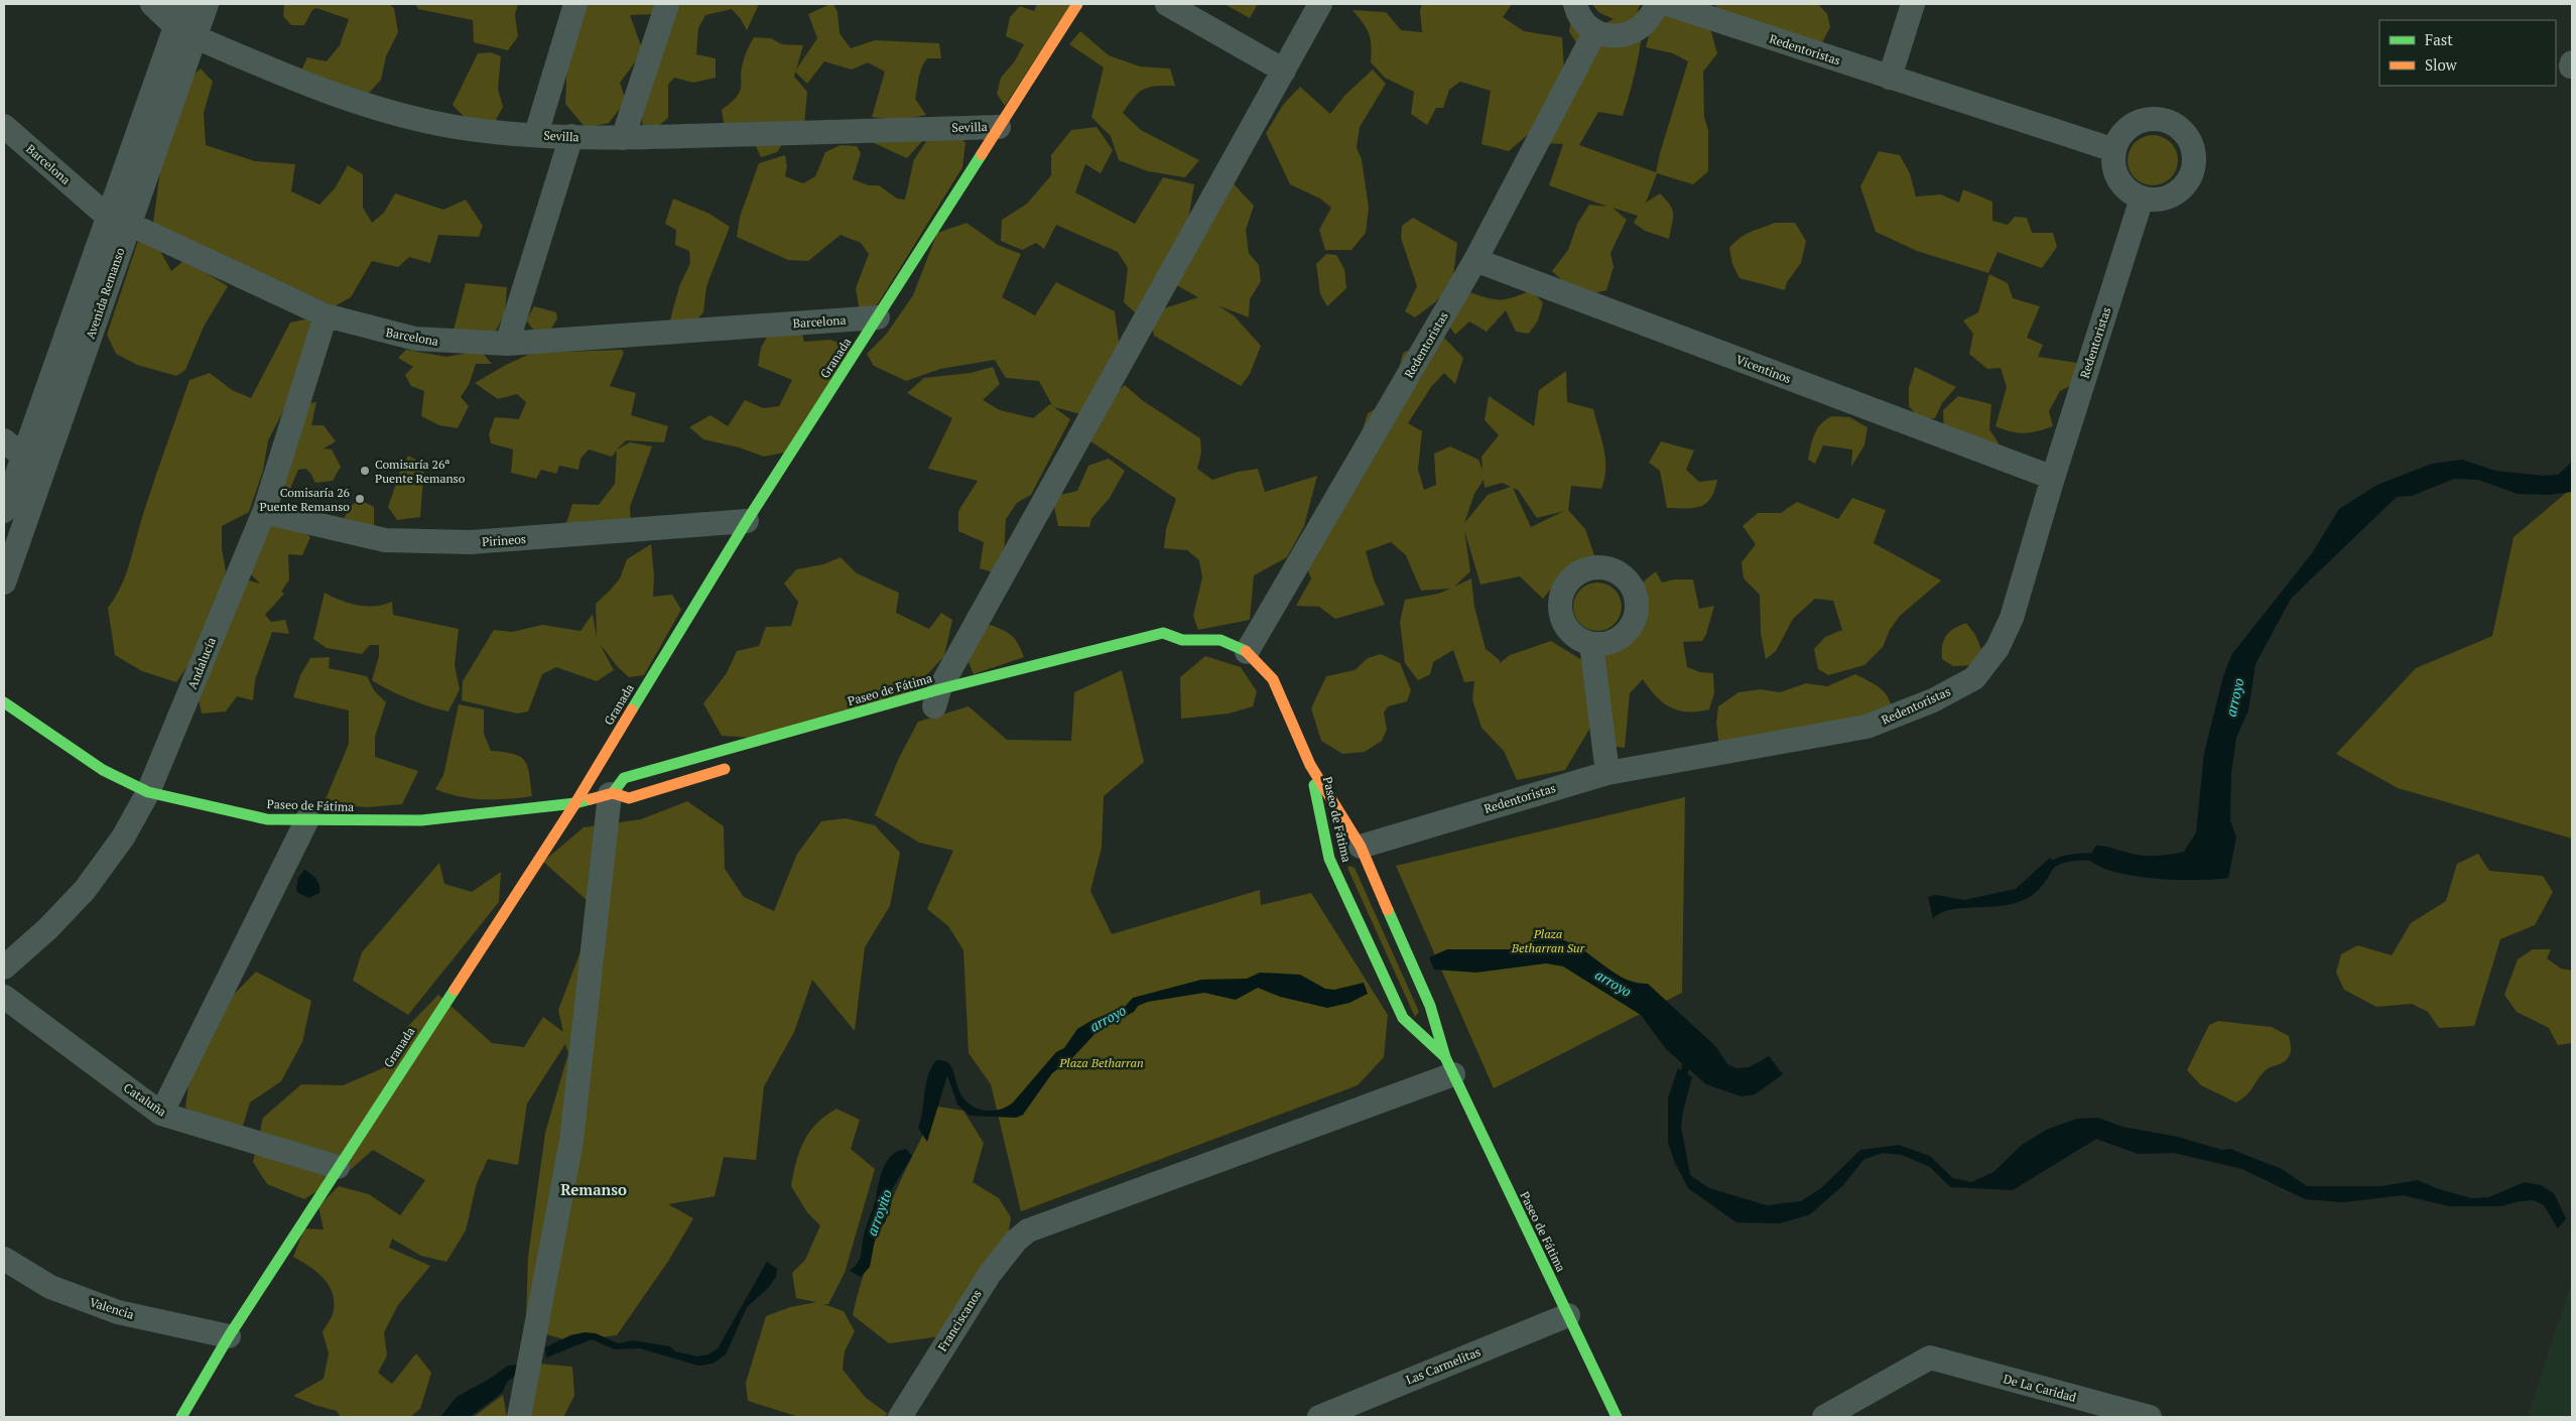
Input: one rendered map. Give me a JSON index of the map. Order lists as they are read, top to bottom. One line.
{"streets":{"street":["Redentoristas","Sevilla","Barcelona","Avenida Remanso","Granada","Vicentinos","Pirineos","Andalucía","Paseo de Fátima","Cataluña","Valencia","Franciscanos","Las Carmelitas","De La Caridad"]},"crossings":[["Redentoristas","Vicentinos"],["Redentoristas","Paseo de Fátima"],["Sevilla","Avenida Remanso"],["Sevilla","Granada"],["Barcelona","Avenida Remanso"],["Barcelona","Granada"],["Barcelona","Andalucía"],["Granada","Pirineos"],["Granada","Paseo de Fátima"],["Granada","Cataluña"],["Granada","Valencia"],["Pirineos","Andalucía"],["Andalucía","Paseo de Fátima"],["Paseo de Fátima","Franciscanos"],["Paseo de Fátima","Las Carmelitas"]],"districts":["Remanso"],"water":["arroyo","arroyito"],"parks":["Plaza Betharran Sur","Plaza Betharran"],"places":["Comisaría 26ª Puente Remanso","Comisaría 26 Puente Remanso"],"legend":["Fast","Slow"]}
